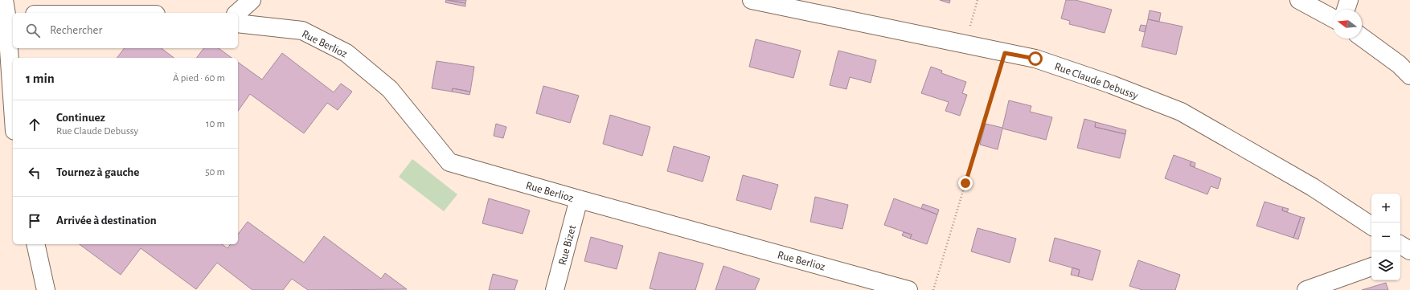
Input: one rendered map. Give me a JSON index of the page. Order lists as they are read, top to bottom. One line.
{"streets":{"street":["Rue Berlioz","Rue Claude Debussy","Rue Bizet"]},"crossings":[["Rue Berlioz","Rue Bizet"]],"north":"left","page":{"search":"Rechercher","heading":["1 min","À pied · 60 m"],"list":[["Continuez","Rue Claude Debussy","10 m"],["Tournez à gauche","50 m"],"Arrivée à destination"],"map_buttons":["+","−"]}}
